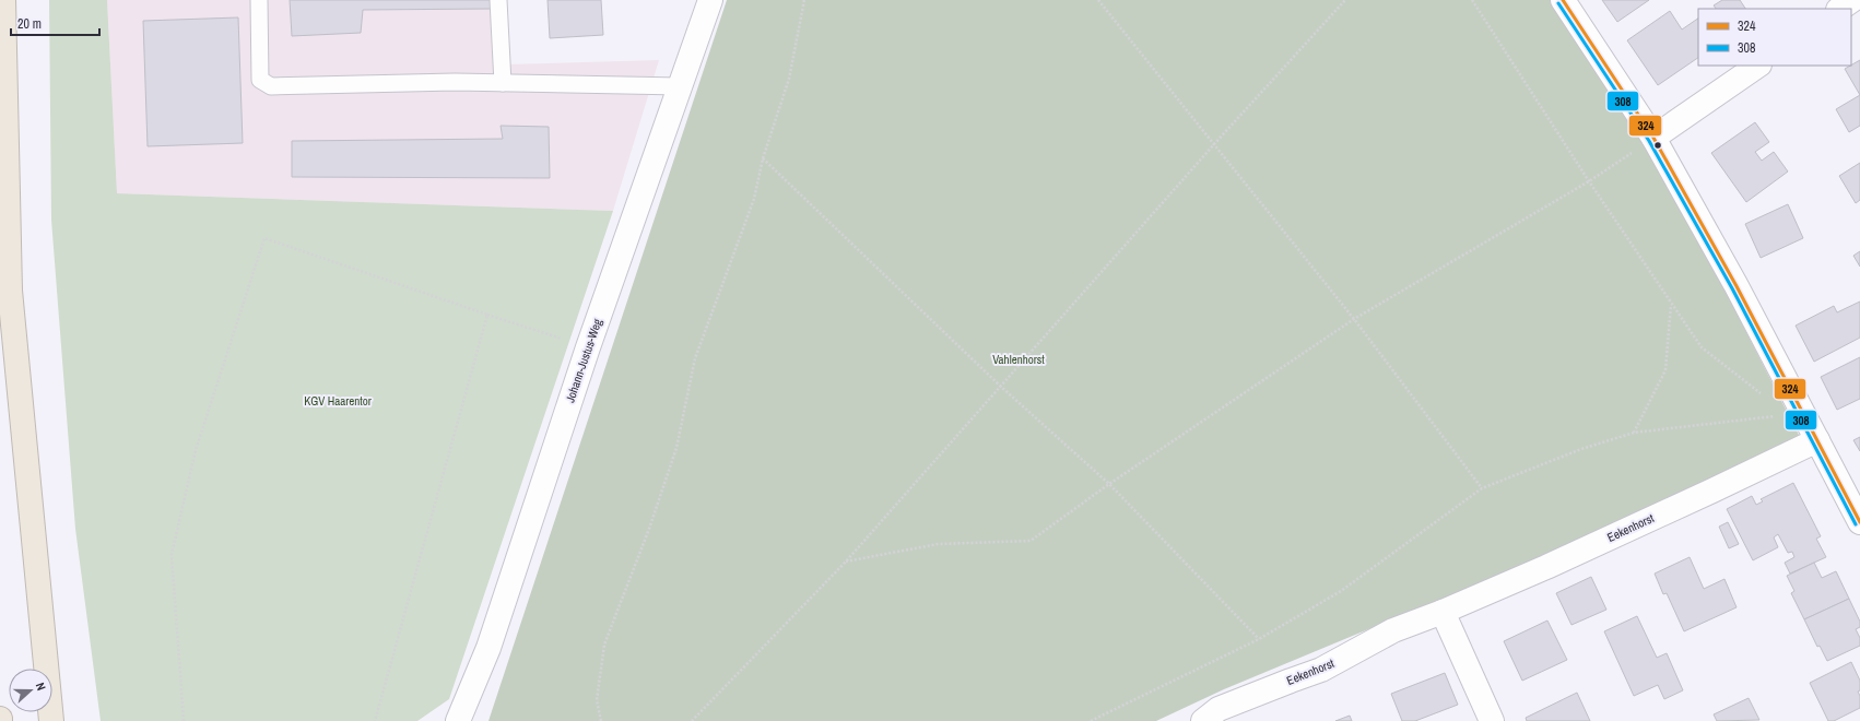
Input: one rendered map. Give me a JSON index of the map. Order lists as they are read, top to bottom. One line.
{"streets":{"street":["Johann-Justus-Weg","Eekenhorst"]},"parks":["Vahlenhorst","KGV Haarentor"],"lines":["transit line 324","transit line 308"],"legend":["324","308"],"scale_bar":"20 m","north":"right"}
